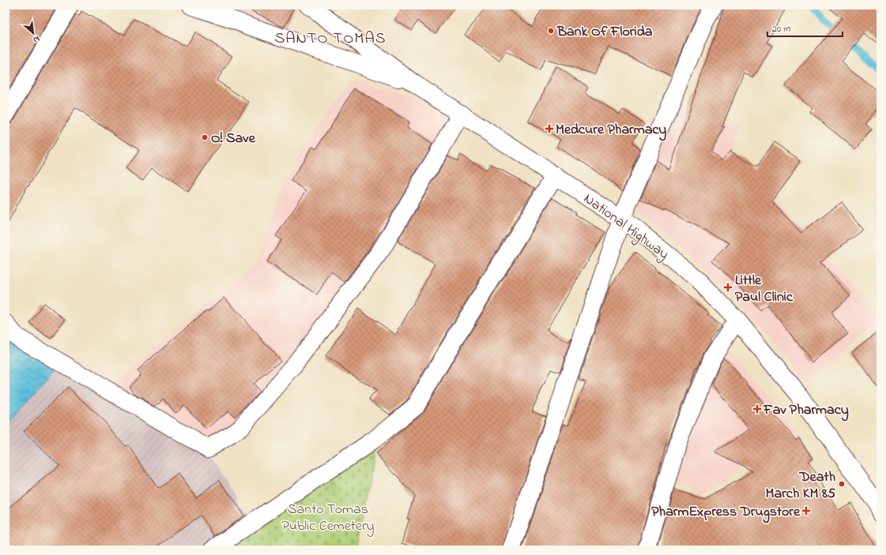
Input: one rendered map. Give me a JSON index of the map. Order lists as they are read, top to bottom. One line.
{"streets":{"street":["National Highway"]},"districts":["SANTO TOMAS"],"parks":["Santo Tomas Public Cemetery"],"places":{"other":["Bank Of Florida","O! Save","Death March KM 85"],"health":["Medcure Pharmacy","Little Paul Clinic","Fav Pharmacy","PharmExpress Drugstore"]},"scale_bar":"20 m","north":"bottom right"}
